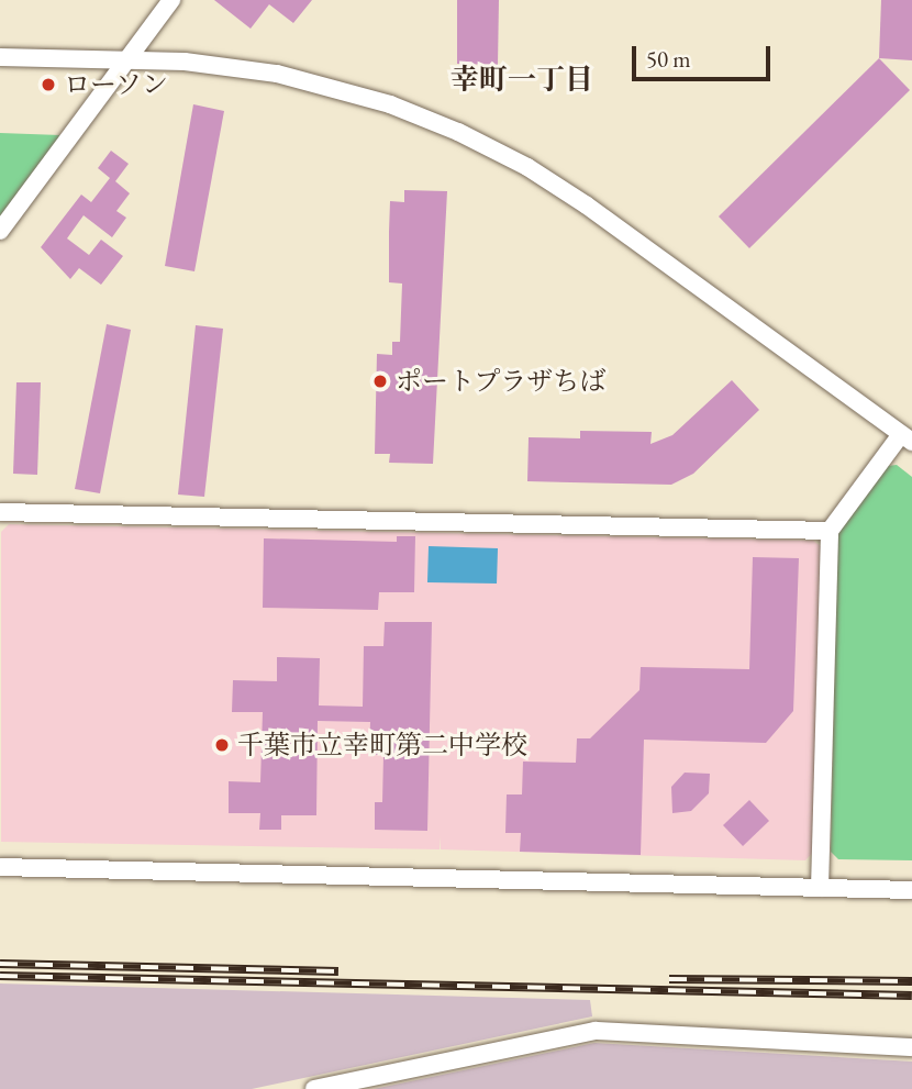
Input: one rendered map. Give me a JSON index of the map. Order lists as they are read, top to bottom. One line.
{"districts":["幸町一丁目"],"places":["ローソン","ポートプラザちば","千葉市立幸町第二中学校"],"scale_bar":"50 m"}
